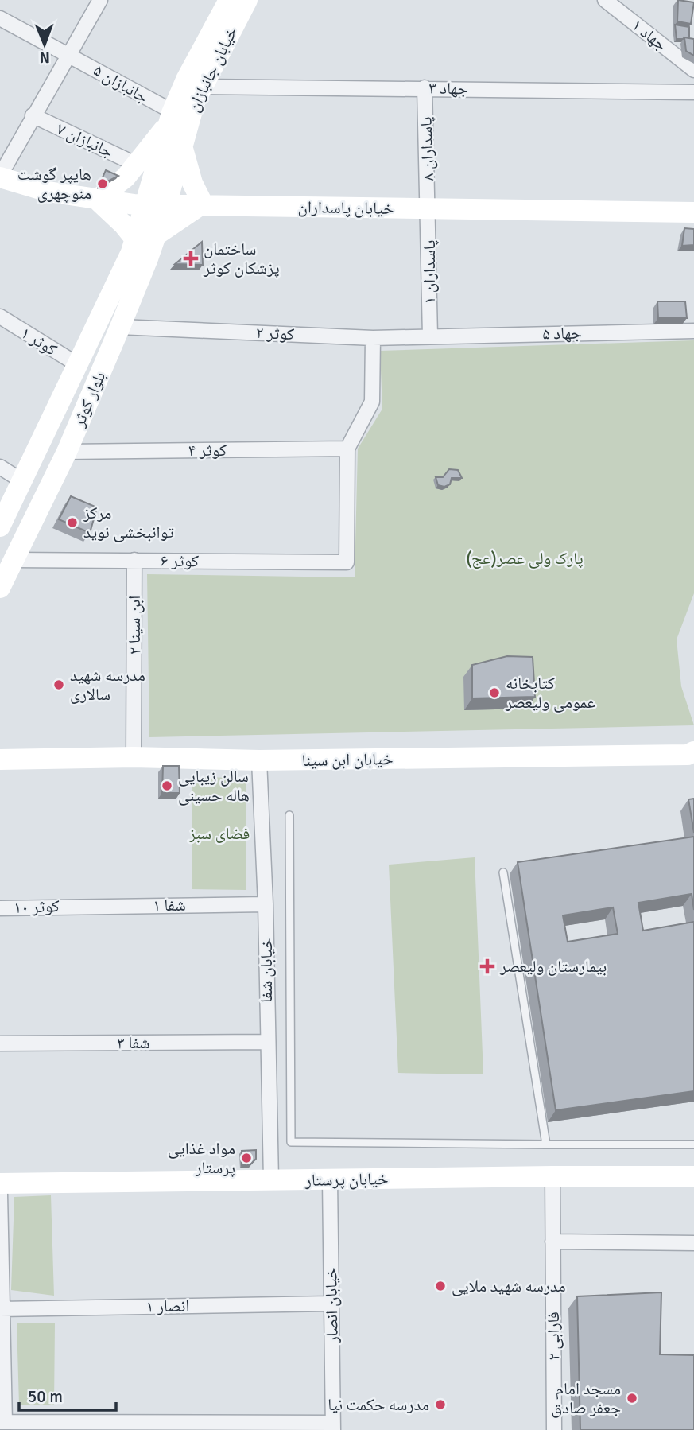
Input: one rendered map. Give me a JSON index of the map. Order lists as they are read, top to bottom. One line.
{"streets":{"street":["جهاد ۱","خیابان جانبازان","جانبازان ۵","جهاد ۳","جانبازان ۷","پاسداران ۸","خیابان پاسداران","پاسداران ۱","کوثر ۲","جهاد ۵","کوثر ۱","بلوار کوثر","کوثر ۴","کوثر ۶","ابن سینا ۲","خیابان ابن سینا","شفا ۱","کوثر ۱۰","خیابان شفا","شفا ۳","خیابان پرستار","خیابان انصار","انصار ۱","فارابی ۲"]},"crossings":[["خیابان جانبازان","جانبازان ۵"],["خیابان جانبازان","جهاد ۳"],["خیابان جانبازان","خیابان پاسداران"],["خیابان جانبازان","بلوار کوثر"],["جهاد ۳","پاسداران ۸"],["پاسداران ۸","خیابان پاسداران"],["پاسداران ۸","پاسداران ۱"],["خیابان پاسداران","پاسداران ۱"],["خیابان پاسداران","بلوار کوثر"],["پاسداران ۱","کوثر ۲"],["پاسداران ۱","جهاد ۵"],["کوثر ۲","جهاد ۵"],["کوثر ۲","بلوار کوثر"],["کوثر ۱","بلوار کوثر"],["بلوار کوثر","کوثر ۴"],["بلوار کوثر","کوثر ۶"],["کوثر ۴","کوثر ۶"],["کوثر ۶","ابن سینا ۲"],["ابن سینا ۲","خیابان ابن سینا"],["خیابان ابن سینا","خیابان شفا"],["شفا ۱","کوثر ۱۰"],["شفا ۱","خیابان شفا"],["خیابان شفا","شفا ۳"],["خیابان شفا","خیابان پرستار"],["خیابان پرستار","خیابان انصار"],["خیابان پرستار","فارابی ۲"],["خیابان انصار","انصار ۱"]],"parks":["پارک ولی عصر(عج)","فضای سبز"],"places":{"other":["هایپر گوشت منوچهری","مرکز توانبخشی نوید","مدرسه شهید سالاری","کتابخانه عمومی ولیعصر","سالن زیبایی هاله حسینی","مواد غذایی پرستار","مدرسه شهید ملایی","مسجد امام جعفر صادق","مدرسه حکمت نیا"],"health":["ساختمان پزشکان کوثر","بیمارستان ولیعصر"]},"scale_bar":"50 m","north":"bottom"}
